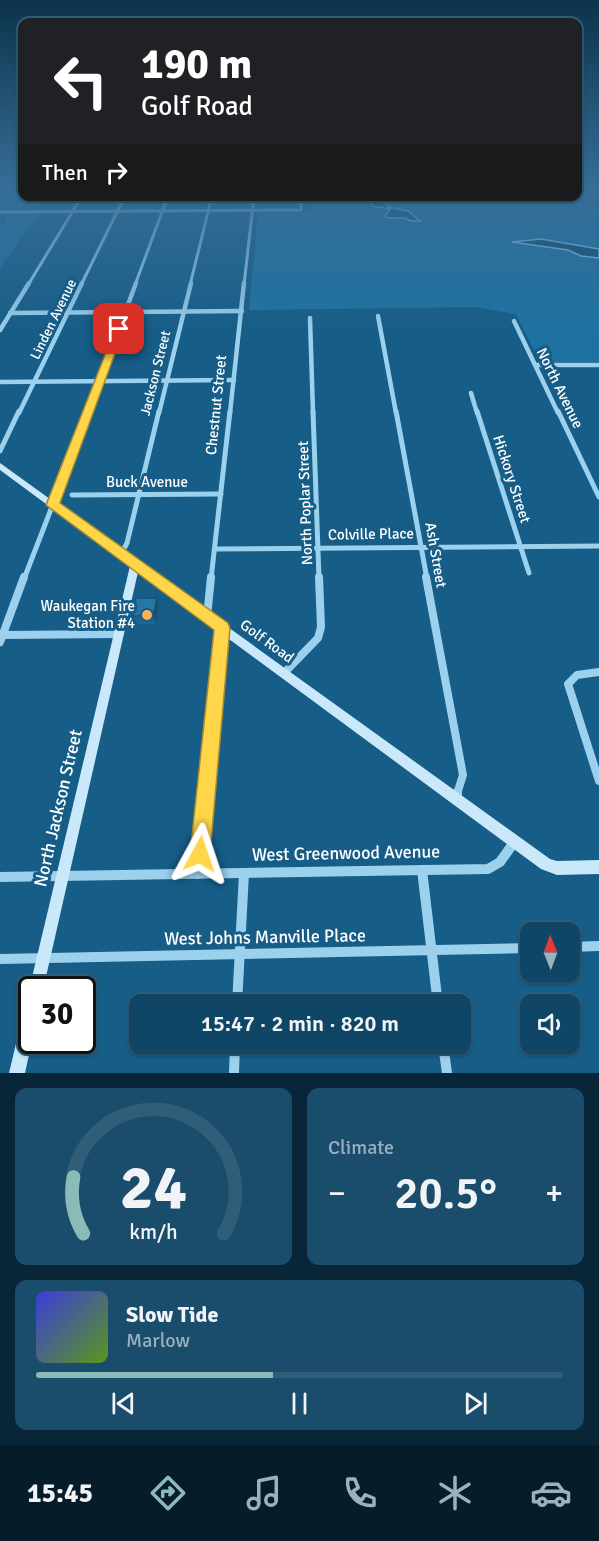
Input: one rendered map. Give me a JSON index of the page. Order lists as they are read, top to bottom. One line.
{"streets":{"street":["Linden Avenue","Jackson Street","North Avenue","Chestnut Street","Hickory Street","Buck Avenue","North Poplar Street","Colville Place","Ash Street","Golf Road","North Jackson Street","West Greenwood Avenue","West Johns Manville Place"]},"crossings":[["Jackson Street","Buck Avenue"],["Jackson Street","Golf Road"],["Chestnut Street","Buck Avenue"],["Chestnut Street","Colville Place"],["Chestnut Street","Golf Road"],["Hickory Street","Colville Place"],["North Poplar Street","Colville Place"],["North Poplar Street","Golf Road"],["Colville Place","Ash Street"],["Ash Street","Golf Road"],["Golf Road","West Greenwood Avenue"],["North Jackson Street","West Greenwood Avenue"],["North Jackson Street","West Johns Manville Place"]],"places":["Waukegan Fire Station #4"],"north":"top","page":{"turn":["190 m","Golf Road"],"then":"Then","limit":"30","trip":"15:47 · 2 min · 820 m","tile":"Climate","heat":["−","20.5°","+"],"song":["Slow Tide","Marlow"],"tabs":"15:45","gauge":["24","km/h"]}}
